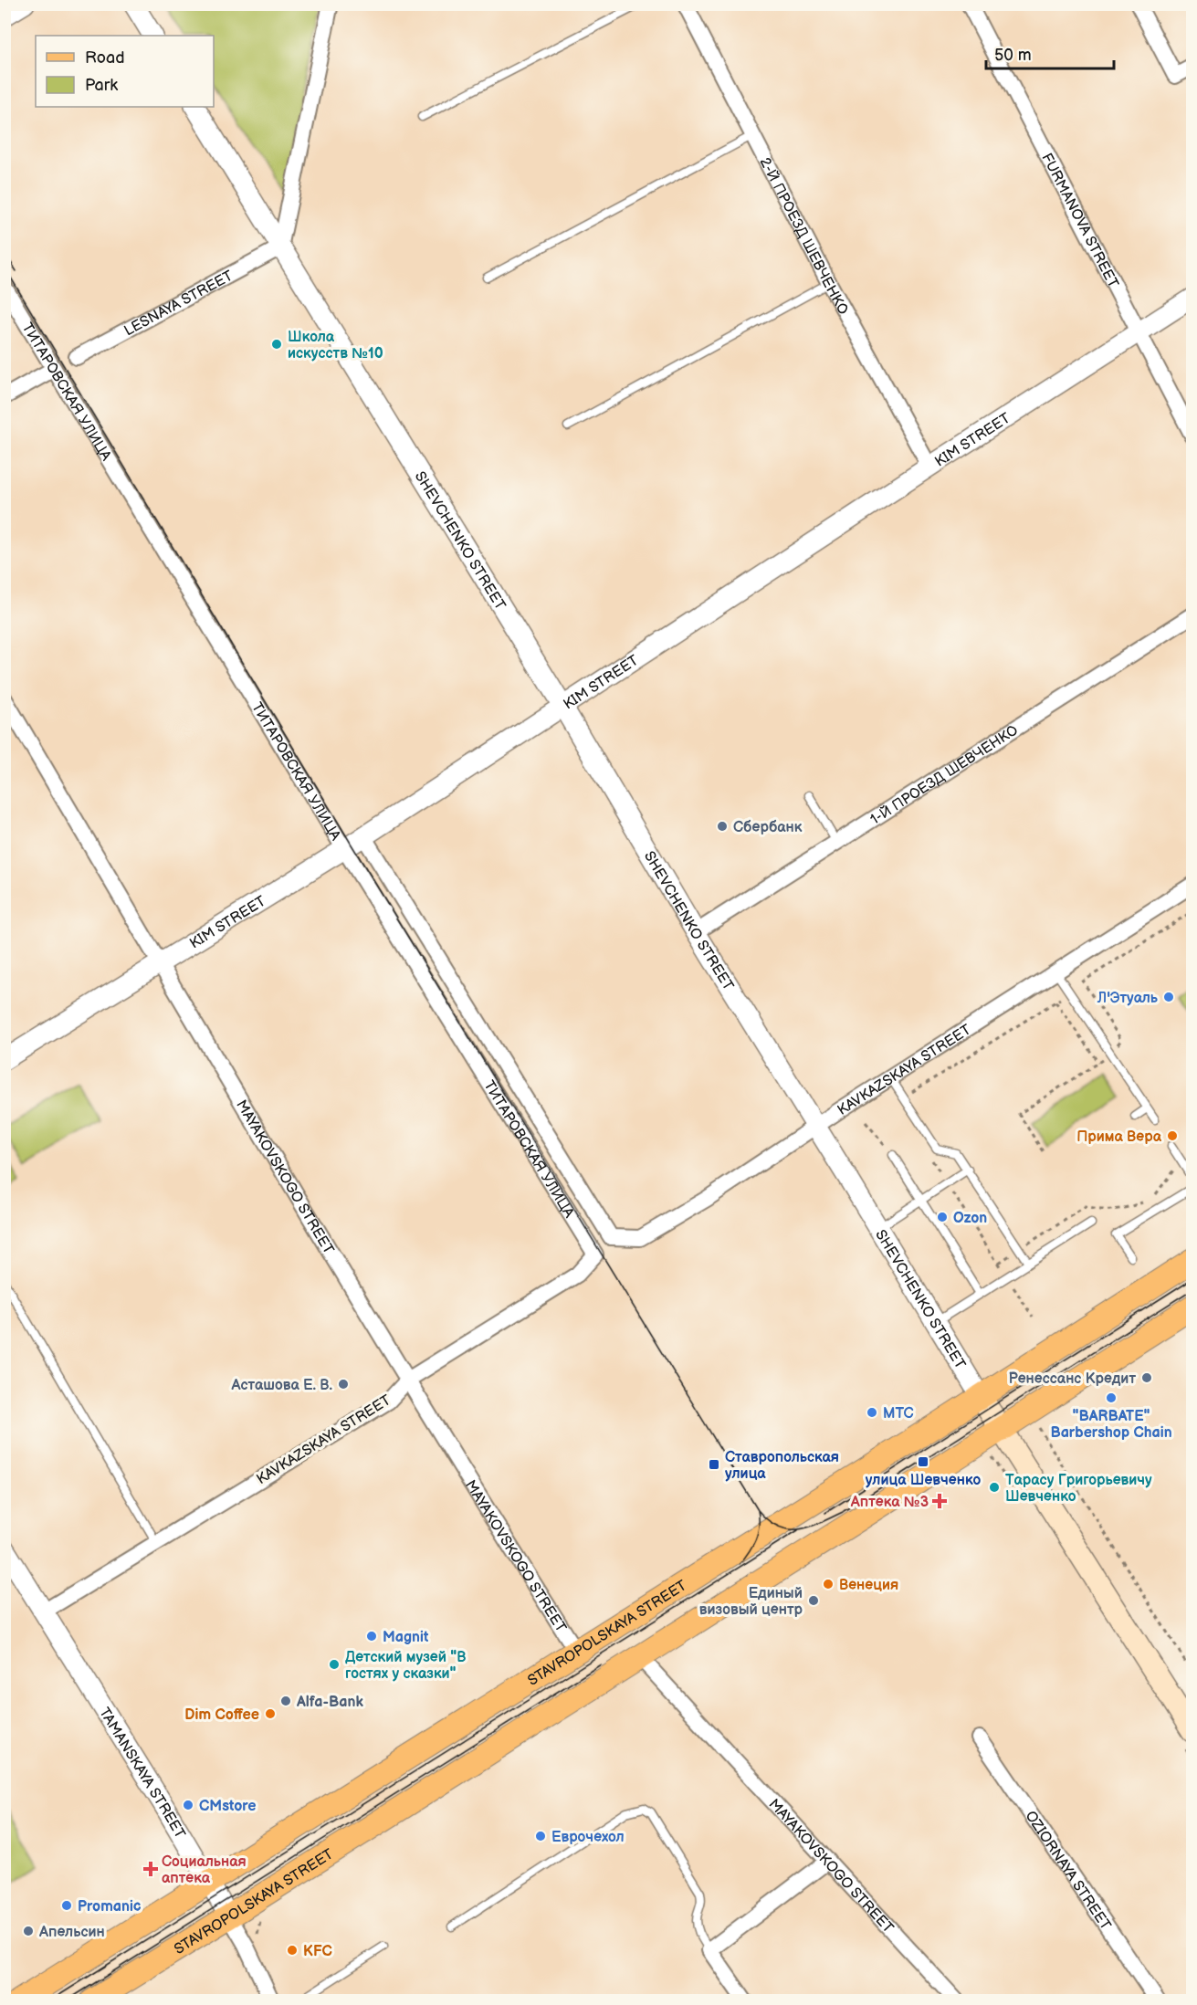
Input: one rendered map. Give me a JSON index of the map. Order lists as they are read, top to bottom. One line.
{"streets":{"main road":["SHEVCHENKO STREET","STAVROPOLSKAYA STREET"],"street":["FURMANOVA STREET","2-Й ПРОЕЗД ШЕВЧЕНКО","LESNAYA STREET","ТИТАРОВСКАЯ УЛИЦА","KIM STREET","1-Й ПРОЕЗД ШЕВЧЕНКО","KAVKAZSKAYA STREET","MAYAKOVSKOGO STREET","TAMANSKAYA STREET","OZIORNAYA STREET"]},"crossings":[["FURMANOVA STREET","KIM STREET"],["2-Й ПРОЕЗД ШЕВЧЕНКО","KIM STREET"],["LESNAYA STREET","SHEVCHENKO STREET"],["ТИТАРОВСКАЯ УЛИЦА","KIM STREET"],["ТИТАРОВСКАЯ УЛИЦА","KAVKAZSKAYA STREET"],["KIM STREET","SHEVCHENKO STREET"],["KIM STREET","MAYAKOVSKOGO STREET"],["SHEVCHENKO STREET","1-Й ПРОЕЗД ШЕВЧЕНКО"],["SHEVCHENKO STREET","KAVKAZSKAYA STREET"],["SHEVCHENKO STREET","STAVROPOLSKAYA STREET"],["KAVKAZSKAYA STREET","MAYAKOVSKOGO STREET"],["KAVKAZSKAYA STREET","TAMANSKAYA STREET"],["MAYAKOVSKOGO STREET","STAVROPOLSKAYA STREET"],["STAVROPOLSKAYA STREET","TAMANSKAYA STREET"]],"places":{"other":["Школа искусств №10","Сбербанк","Л'Этуаль","Прима Вера","Ozon","Ренессанс Кредит","Асташова Е. В.","\"BARBATE\" Barbershop Chain","МТС","Тарасу Григорьевичу Шевченко","Венеция","Единый визовый центр","Magnit","Детский музей \"В гостях у сказки\"","Alfa-Bank","Dim Coffee","CMstore","Еврочехол","Promanic","Апельсин","KFC"],"transit":["улица Шевченко","Ставропольская улица"],"health":["Аптека №3","Социальная аптека"]},"legend":["Road","Park"],"scale_bar":"50 m"}
